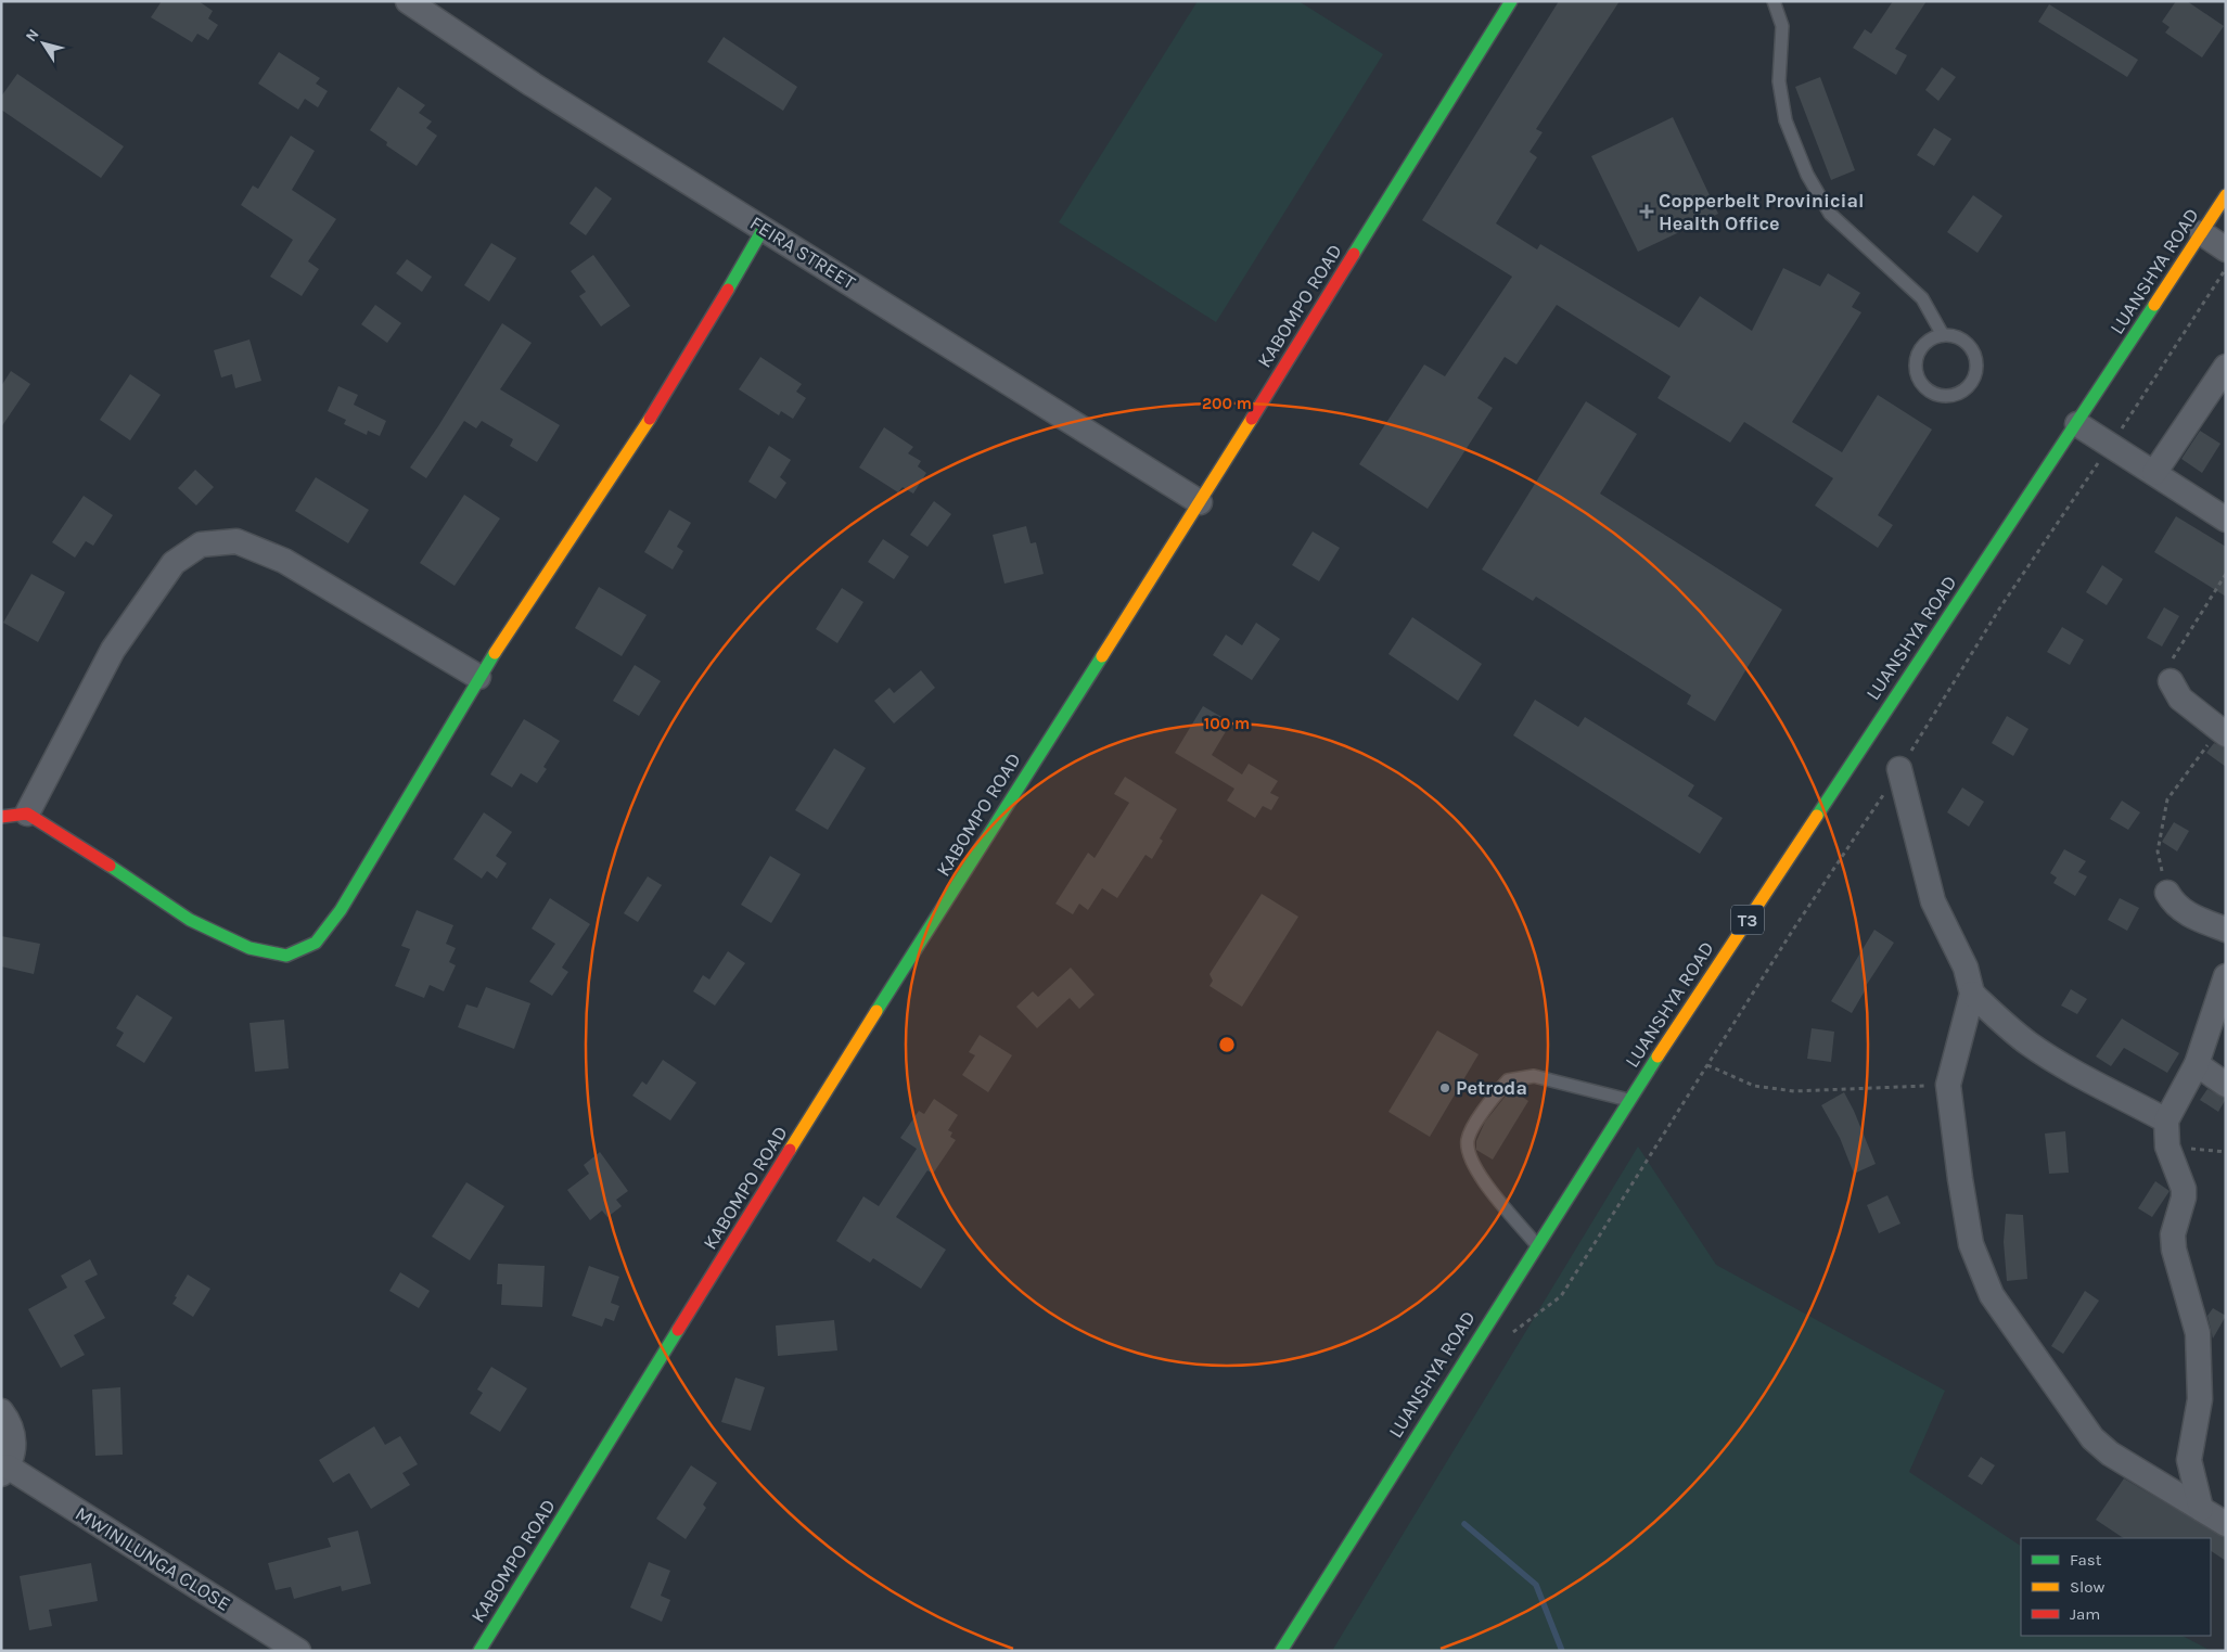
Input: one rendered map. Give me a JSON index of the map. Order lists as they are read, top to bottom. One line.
{"streets":{"main road":["LUANSHYA ROAD","KABOMPO ROAD","T3"],"street":["FEIRA STREET","MWINILUNGA CLOSE"]},"crossings":[["FEIRA STREET","KABOMPO ROAD"]],"places":{"health":["Copperbelt Provinicial Health Office"],"other":["Petroda"]},"legend":["Fast","Slow","Jam"],"north":"top left","rings":["200 m","100 m"]}
